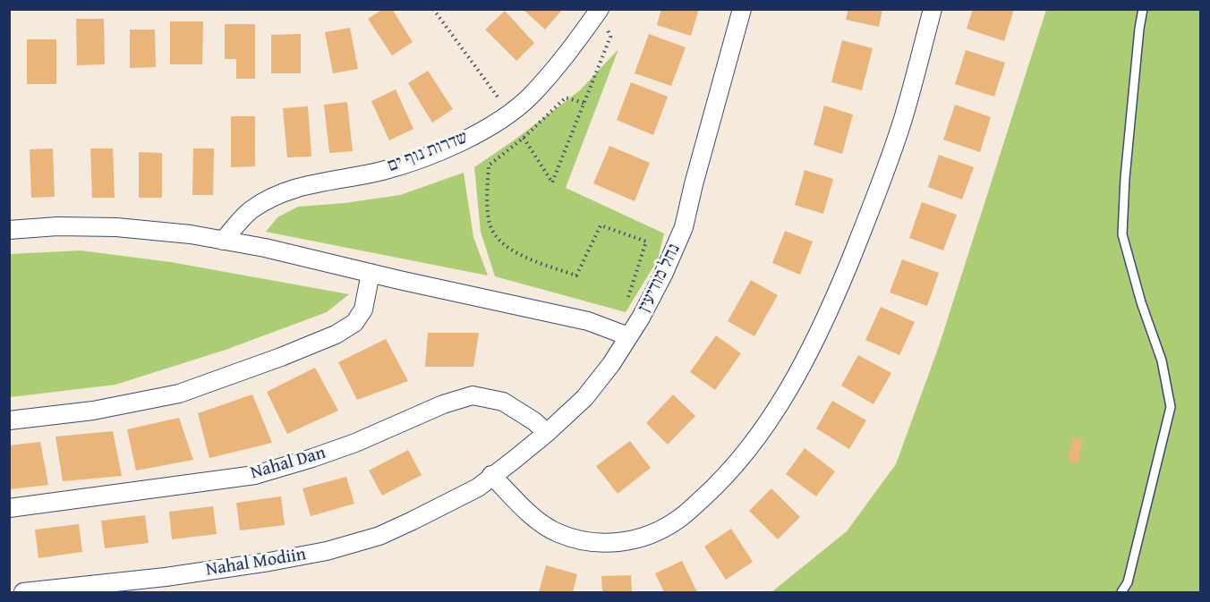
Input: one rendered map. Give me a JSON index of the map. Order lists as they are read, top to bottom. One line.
{"streets":{"street":["שדרות נוף ים","נחל מודיעין","Nahal Dan","Nahal Modiin"]},"crossings":[["נחל מודיעין","Nahal Dan"],["נחל מודיעין","Nahal Modiin"]]}
